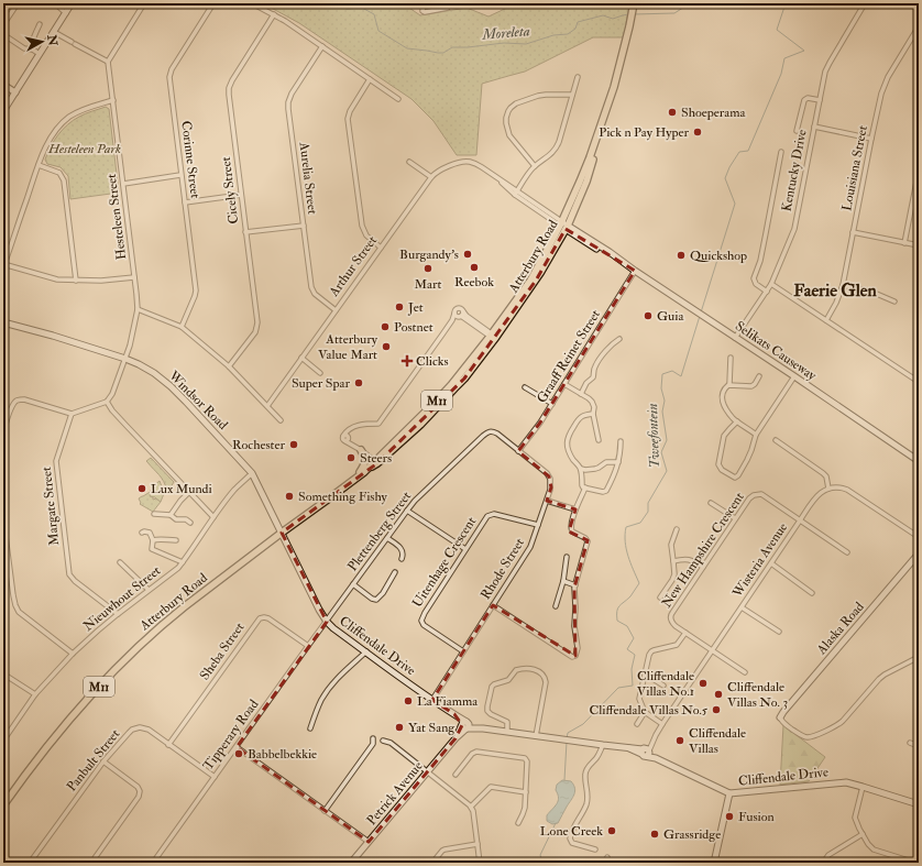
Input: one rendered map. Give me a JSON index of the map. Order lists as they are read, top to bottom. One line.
{"streets":{"main road":["Atterbury Road","M11"],"street":["Corinne Street","Louisiana Street","Kentucky Drive","Aurelia Street","Cicely Street","Hesteleen Street","Arthur Street","Selikats Causeway","Graaff Reinet Street","Windsor Road","Margate Street","Plettenberg Street","New Hampshire Crescent","Wisteria Avenue","Uitenhage Crescent","Rhode Street","Nieuwhout Street","Alaska Road","Cliffendale Drive","Sheba Street","Tipperary Road","Panbult Street","Petrick Avenue"]},"crossings":[["Kentucky Drive","Selikats Causeway"],["Aurelia Street","Arthur Street"],["Hesteleen Street","Windsor Road"],["Atterbury Road","Selikats Causeway"],["Atterbury Road","Windsor Road"],["Atterbury Road","Cliffendale Drive"],["Arthur Street","Selikats Causeway"],["Selikats Causeway","Graaff Reinet Street"],["Graaff Reinet Street","Plettenberg Street"],["Graaff Reinet Street","Rhode Street"],["Windsor Road","Nieuwhout Street"],["Windsor Road","Cliffendale Drive"],["Margate Street","Nieuwhout Street"],["Plettenberg Street","Rhode Street"],["Plettenberg Street","Cliffendale Drive"],["Plettenberg Street","Tipperary Road"],["New Hampshire Crescent","Wisteria Avenue"],["Wisteria Avenue","Cliffendale Drive"],["Uitenhage Crescent","Rhode Street"],["Rhode Street","Cliffendale Drive"],["Cliffendale Drive","Tipperary Road"],["Cliffendale Drive","Petrick Avenue"],["Sheba Street","Tipperary Road"],["Sheba Street","Panbult Street"],["Tipperary Road","Panbult Street"]],"districts":["Faerie Glen"],"water":["Moreleta","Tweefontein"],"parks":["Hesteleen Park"],"places":{"other":["Shoeperama","Pick n Pay Hyper","Burgandy's","Quickshop","Reebok","Mart","Jet","Guia","Postnet","Atterbury Value Mart","Super Spar","Rochester","Steers","Lux Mundi","Something Fishy","Cliffendale Villas No.1","Cliffendale Villas No. 3","La Fiamma","Cliffendale Villas No.5","Yat Sang","Cliffendale Villas","Babbelbekkie","Fusion","Lone Creek","Grassridge"],"health":["Clicks"]},"north":"right"}
